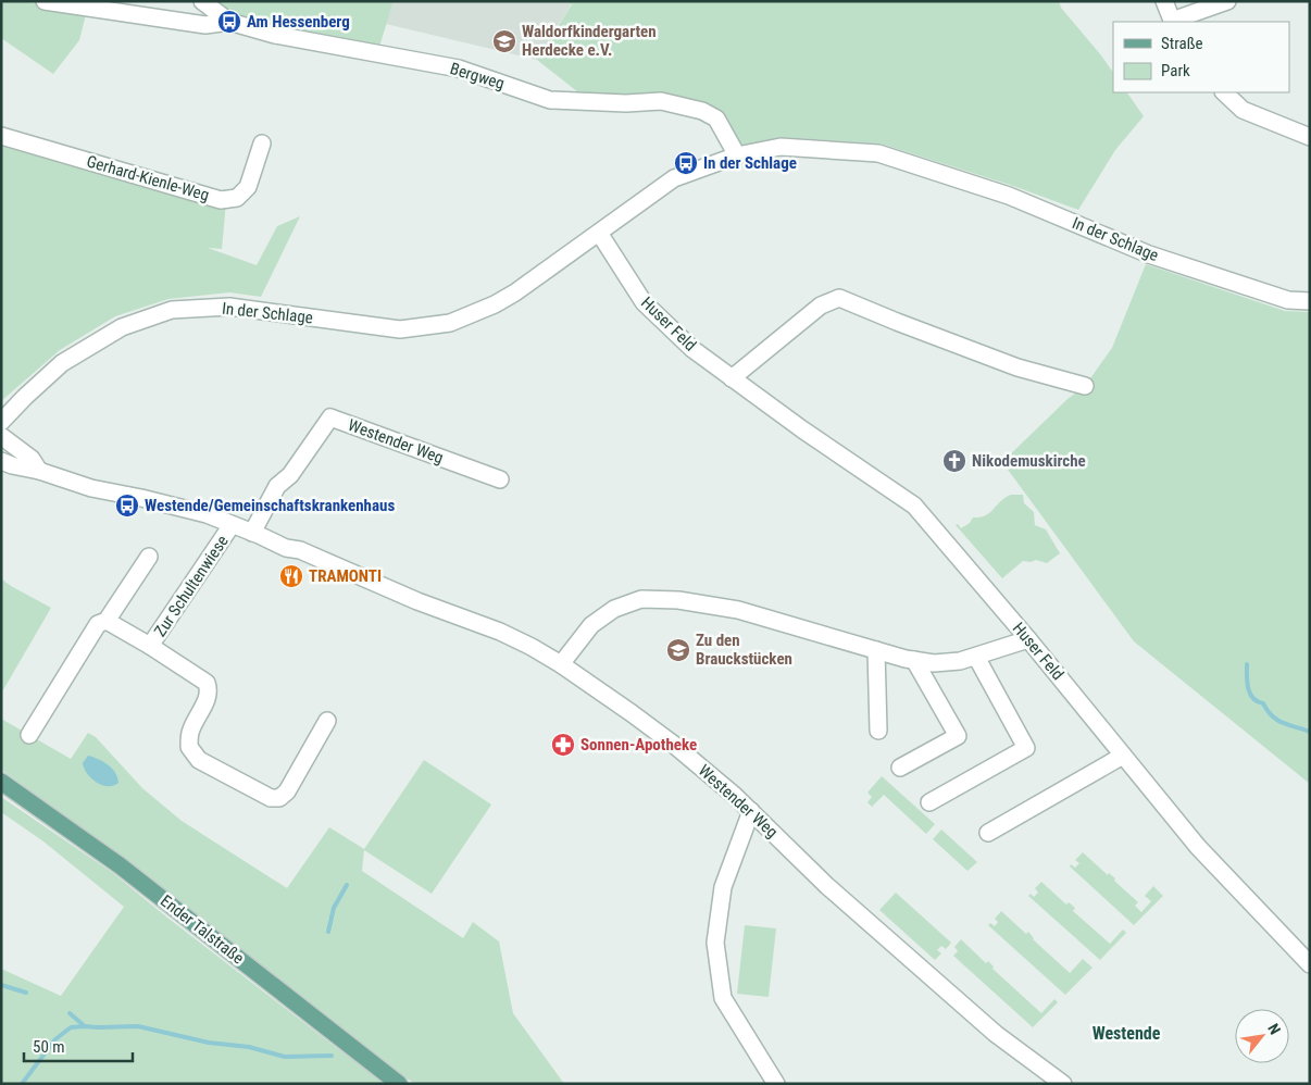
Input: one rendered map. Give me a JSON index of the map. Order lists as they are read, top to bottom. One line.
{"streets":{"main road":["Ender Talstraße"],"street":["Bergweg","Gerhard-Kienle-Weg","In der Schlage","Huser Feld","Westender Weg","Zur Schultenwiese"]},"crossings":[["Bergweg","In der Schlage"],["In der Schlage","Huser Feld"],["Westender Weg","Zur Schultenwiese"]],"districts":["Westende"],"places":{"bus stop":["Am Hessenberg","In der Schlage","Westende/Gemeinschaftskrankenhaus"],"school or university":["Waldorfkindergarten Herdecke e.V.","Zu den Brauckstücken"],"church":["Nikodemuskirche"],"restaurant":["TRAMONTI"],"pharmacy":["Sonnen-Apotheke"]},"legend":["Straße","Park"],"scale_bar":"50 m","north":"top right"}
